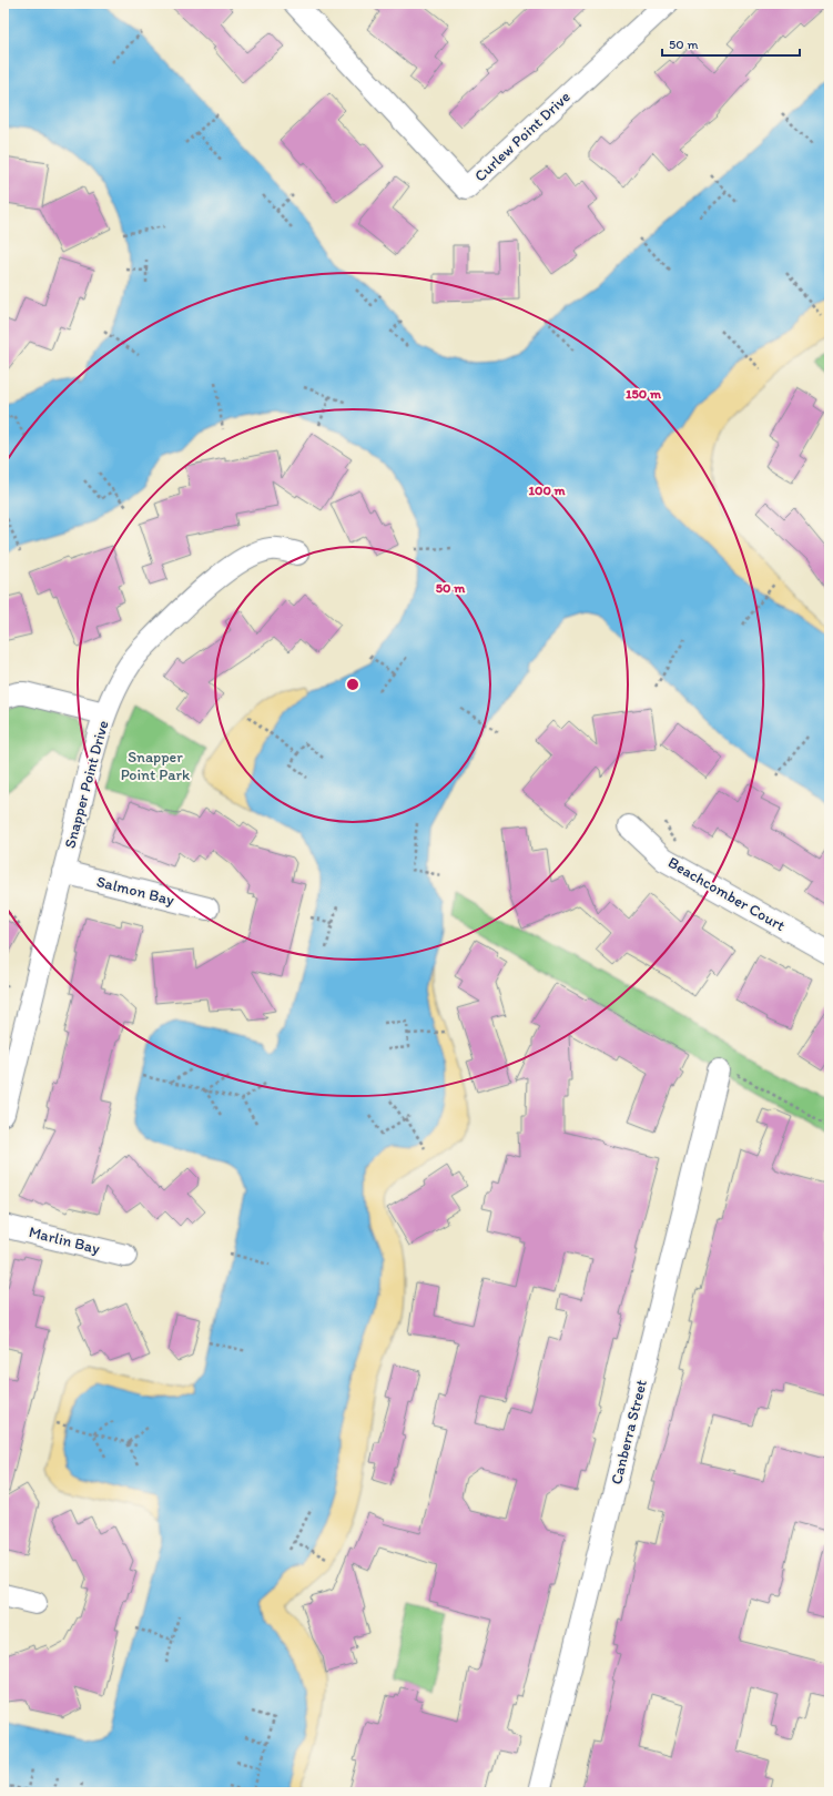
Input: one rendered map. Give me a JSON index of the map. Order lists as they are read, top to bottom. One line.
{"streets":{"street":["Curlew Point Drive","Snapper Point Drive","Salmon Bay","Beachcomber Court","Marlin Bay","Canberra Street"]},"crossings":[["Snapper Point Drive","Salmon Bay"]],"parks":["Snapper Point Park"],"scale_bar":"50 m","rings":["150 m","100 m","50 m"]}
